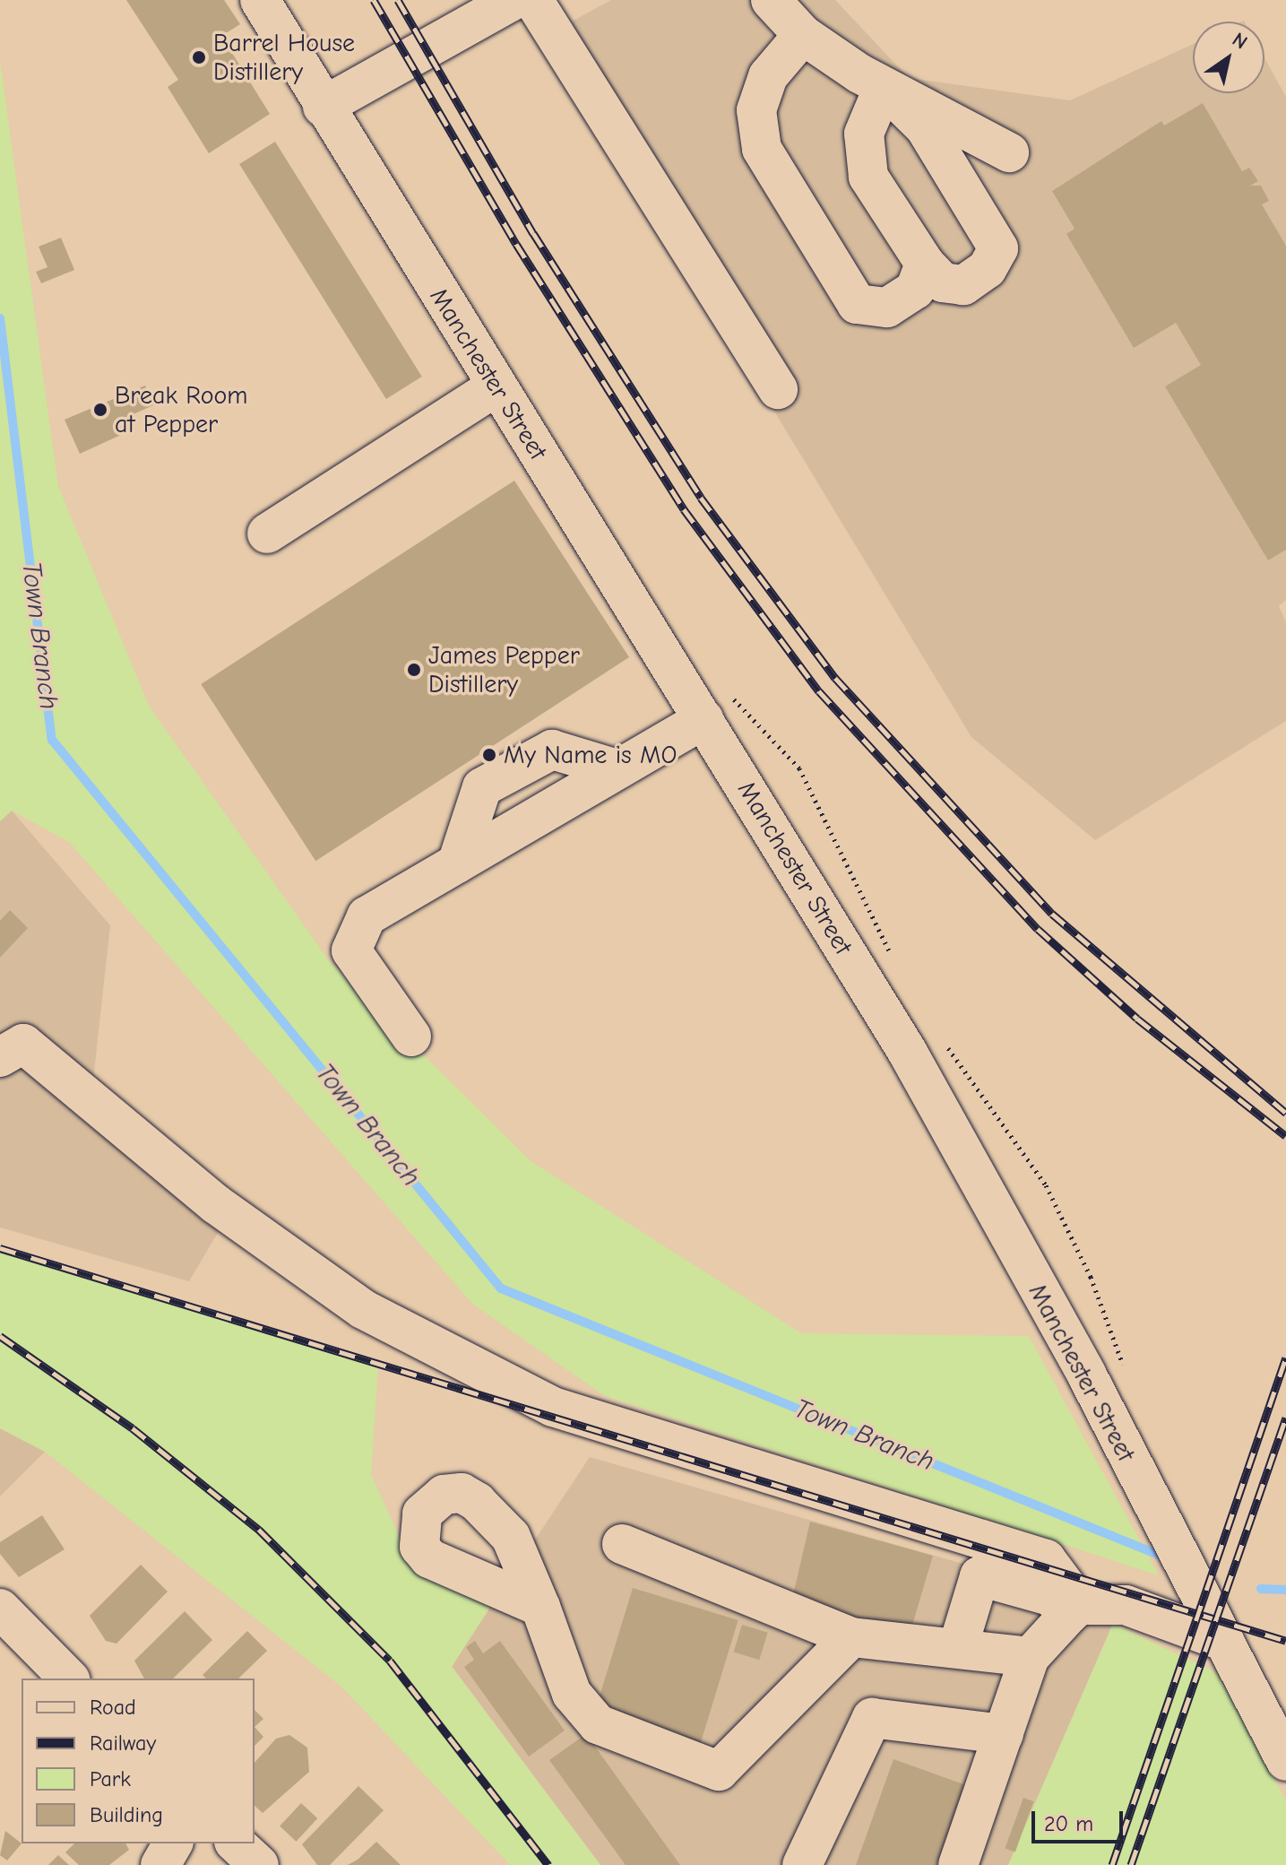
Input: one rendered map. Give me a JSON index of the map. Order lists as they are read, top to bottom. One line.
{"streets":{"main road":["Manchester Street"]},"water":["Town Branch"],"places":["Barrel House Distillery","Break Room at Pepper","James Pepper Distillery","My Name is MO"],"legend":["Road","Railway","Park","Building"],"scale_bar":"20 m","north":"top right"}
